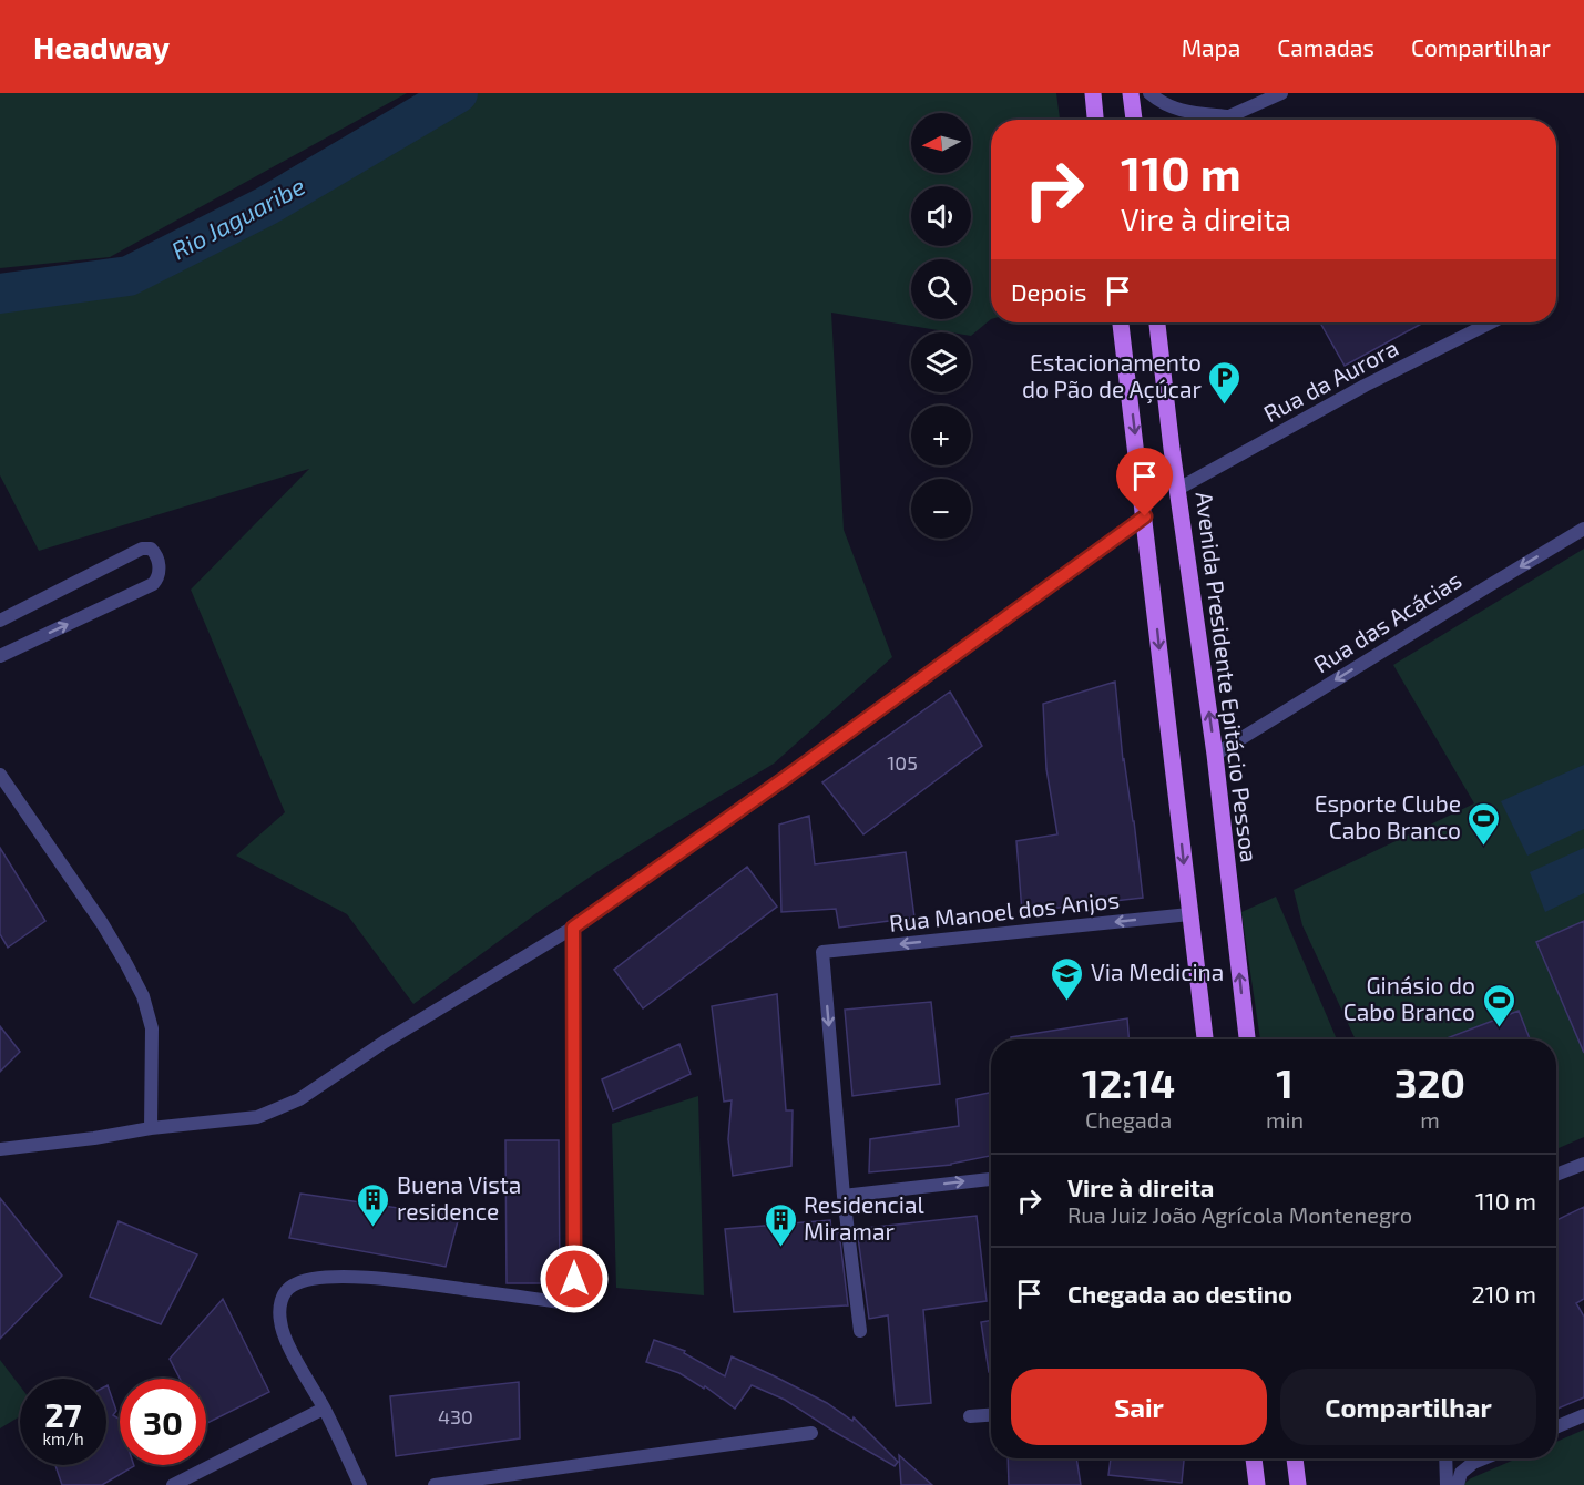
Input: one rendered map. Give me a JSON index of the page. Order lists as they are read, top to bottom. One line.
{"streets":{"main road":["Avenida Presidente Epitácio Pessoa"],"street":["Rua da Aurora","Rua das Acácias","Rua Manoel dos Anjos"]},"crossings":[["Rua da Aurora","Avenida Presidente Epitácio Pessoa"],["Rua das Acácias","Avenida Presidente Epitácio Pessoa"]],"one_way":["Rua das Acácias"],"water":["Rio Jaguaribe"],"places":{"parking":["Estacionamento do Pão de Açúcar"],"sports":["Esporte Clube Cabo Branco","Ginásio do Cabo Branco"],"school or university":["Via Medicina"],"building":["Buena Vista residence","Residencial Miramar"]},"house_numbers":["105","430"],"north":"left","page":{"header":"Headway","nav":["Mapa","Camadas","Compartilhar"],"map_buttons":["+","−"],"turn":["110 m","Vire à direita"],"then":"Depois","eta":["12:14","Chegada","1","min","320","m"],"list":[{"name":"Vire à direita","note":"Rua Juiz João Agrícola Montenegro","value":"110 m"},{"name":"Chegada ao destino","value":"210 m"}],"buttons":["Sair","Compartilhar"],"speed":"27 km/h","limit":"30"}}
